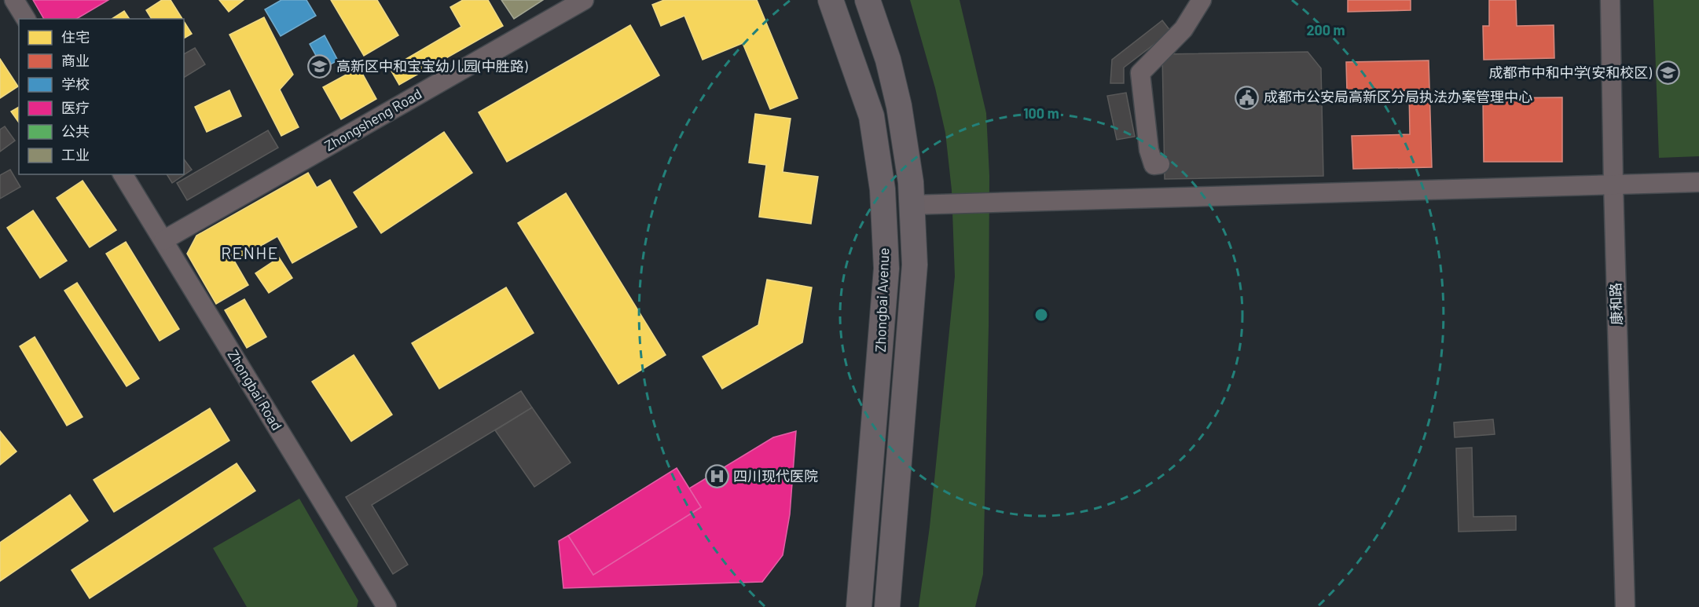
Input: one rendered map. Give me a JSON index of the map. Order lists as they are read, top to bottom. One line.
{"streets":{"main road":["Zhongbai Avenue"],"street":["Zhongsheng Road","康和路","Zhongbai Road"]},"crossings":[["Zhongsheng Road","Zhongbai Road"]],"districts":["RENHE"],"places":{"school or university":["高新区中和宝宝幼儿园(中胜路)","成都市中和中学(安和校区)"],"public building":["成都市公安局高新区分局执法办案管理中心"],"hospital":["四川现代医院"]},"legend":["住宅","商业","学校","医疗","公共","工业"],"rings":["200 m","100 m"]}
